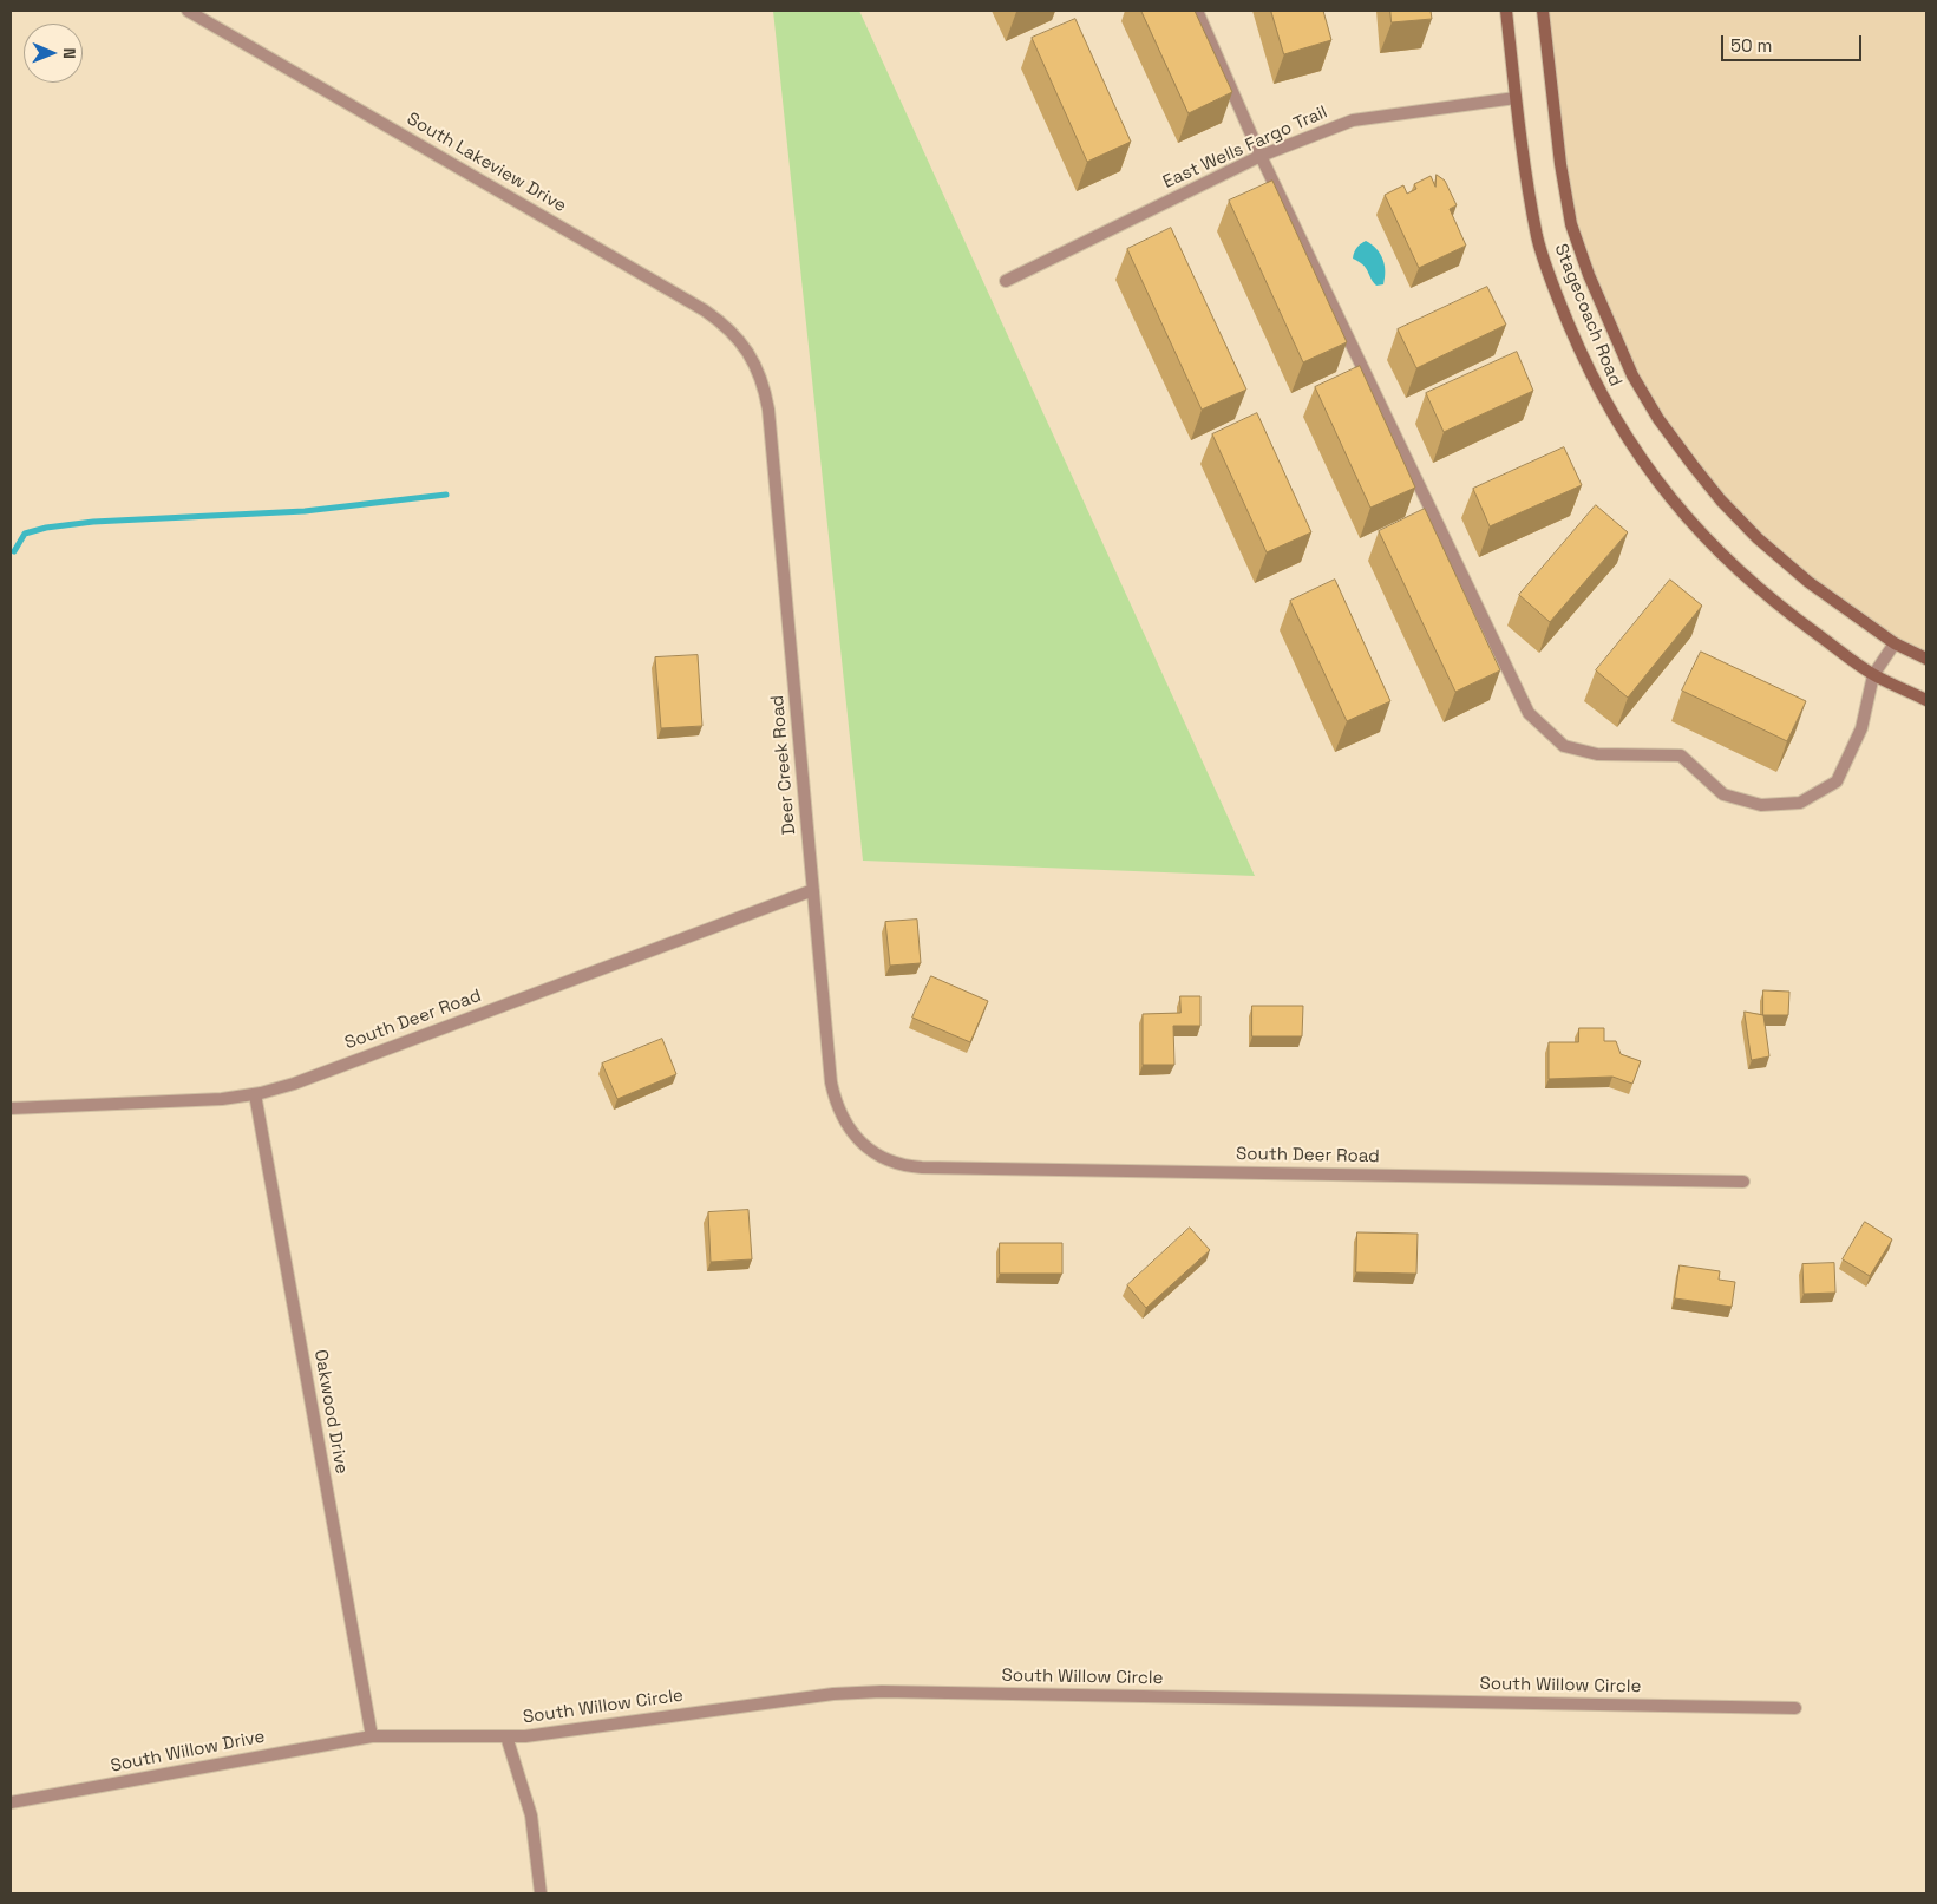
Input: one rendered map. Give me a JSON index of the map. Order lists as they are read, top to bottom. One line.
{"streets":{"street":["East Wells Fargo Trail","South Lakeview Drive","Stagecoach Road","Deer Creek Road","South Deer Road","Oakwood Drive","South Willow Circle","South Willow Drive"]},"crossings":[["East Wells Fargo Trail","Stagecoach Road"],["South Lakeview Drive","Deer Creek Road"],["Deer Creek Road","South Deer Road"],["South Deer Road","Oakwood Drive"],["Oakwood Drive","South Willow Circle"],["Oakwood Drive","South Willow Drive"],["South Willow Circle","South Willow Drive"]],"scale_bar":"50 m","north":"right"}
